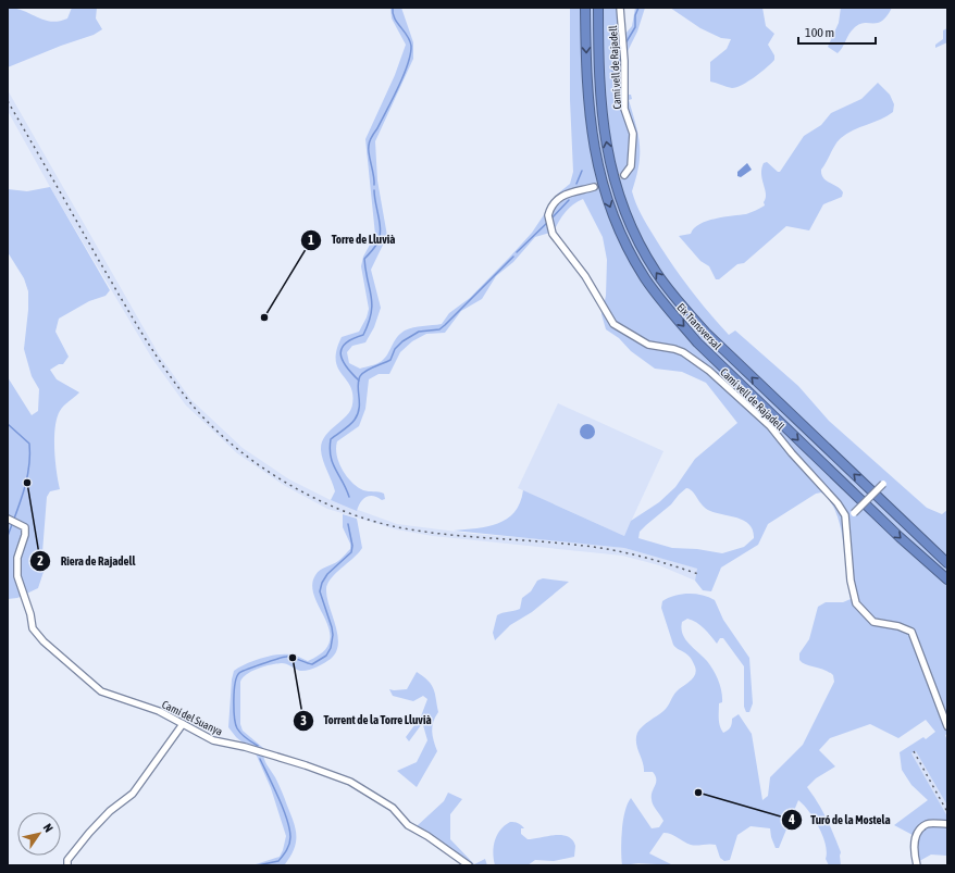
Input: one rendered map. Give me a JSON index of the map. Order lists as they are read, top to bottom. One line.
{"streets":{"highway":["Eix Transversal"],"street":["Camí vell de Rajadell","Camí del Suanya"]},"places":["Torre de Lluvià","Riera de Rajadell","Torrent de la Torre Lluvià","Turó de la Mostela"],"scale_bar":"100 m","north":"top right"}
